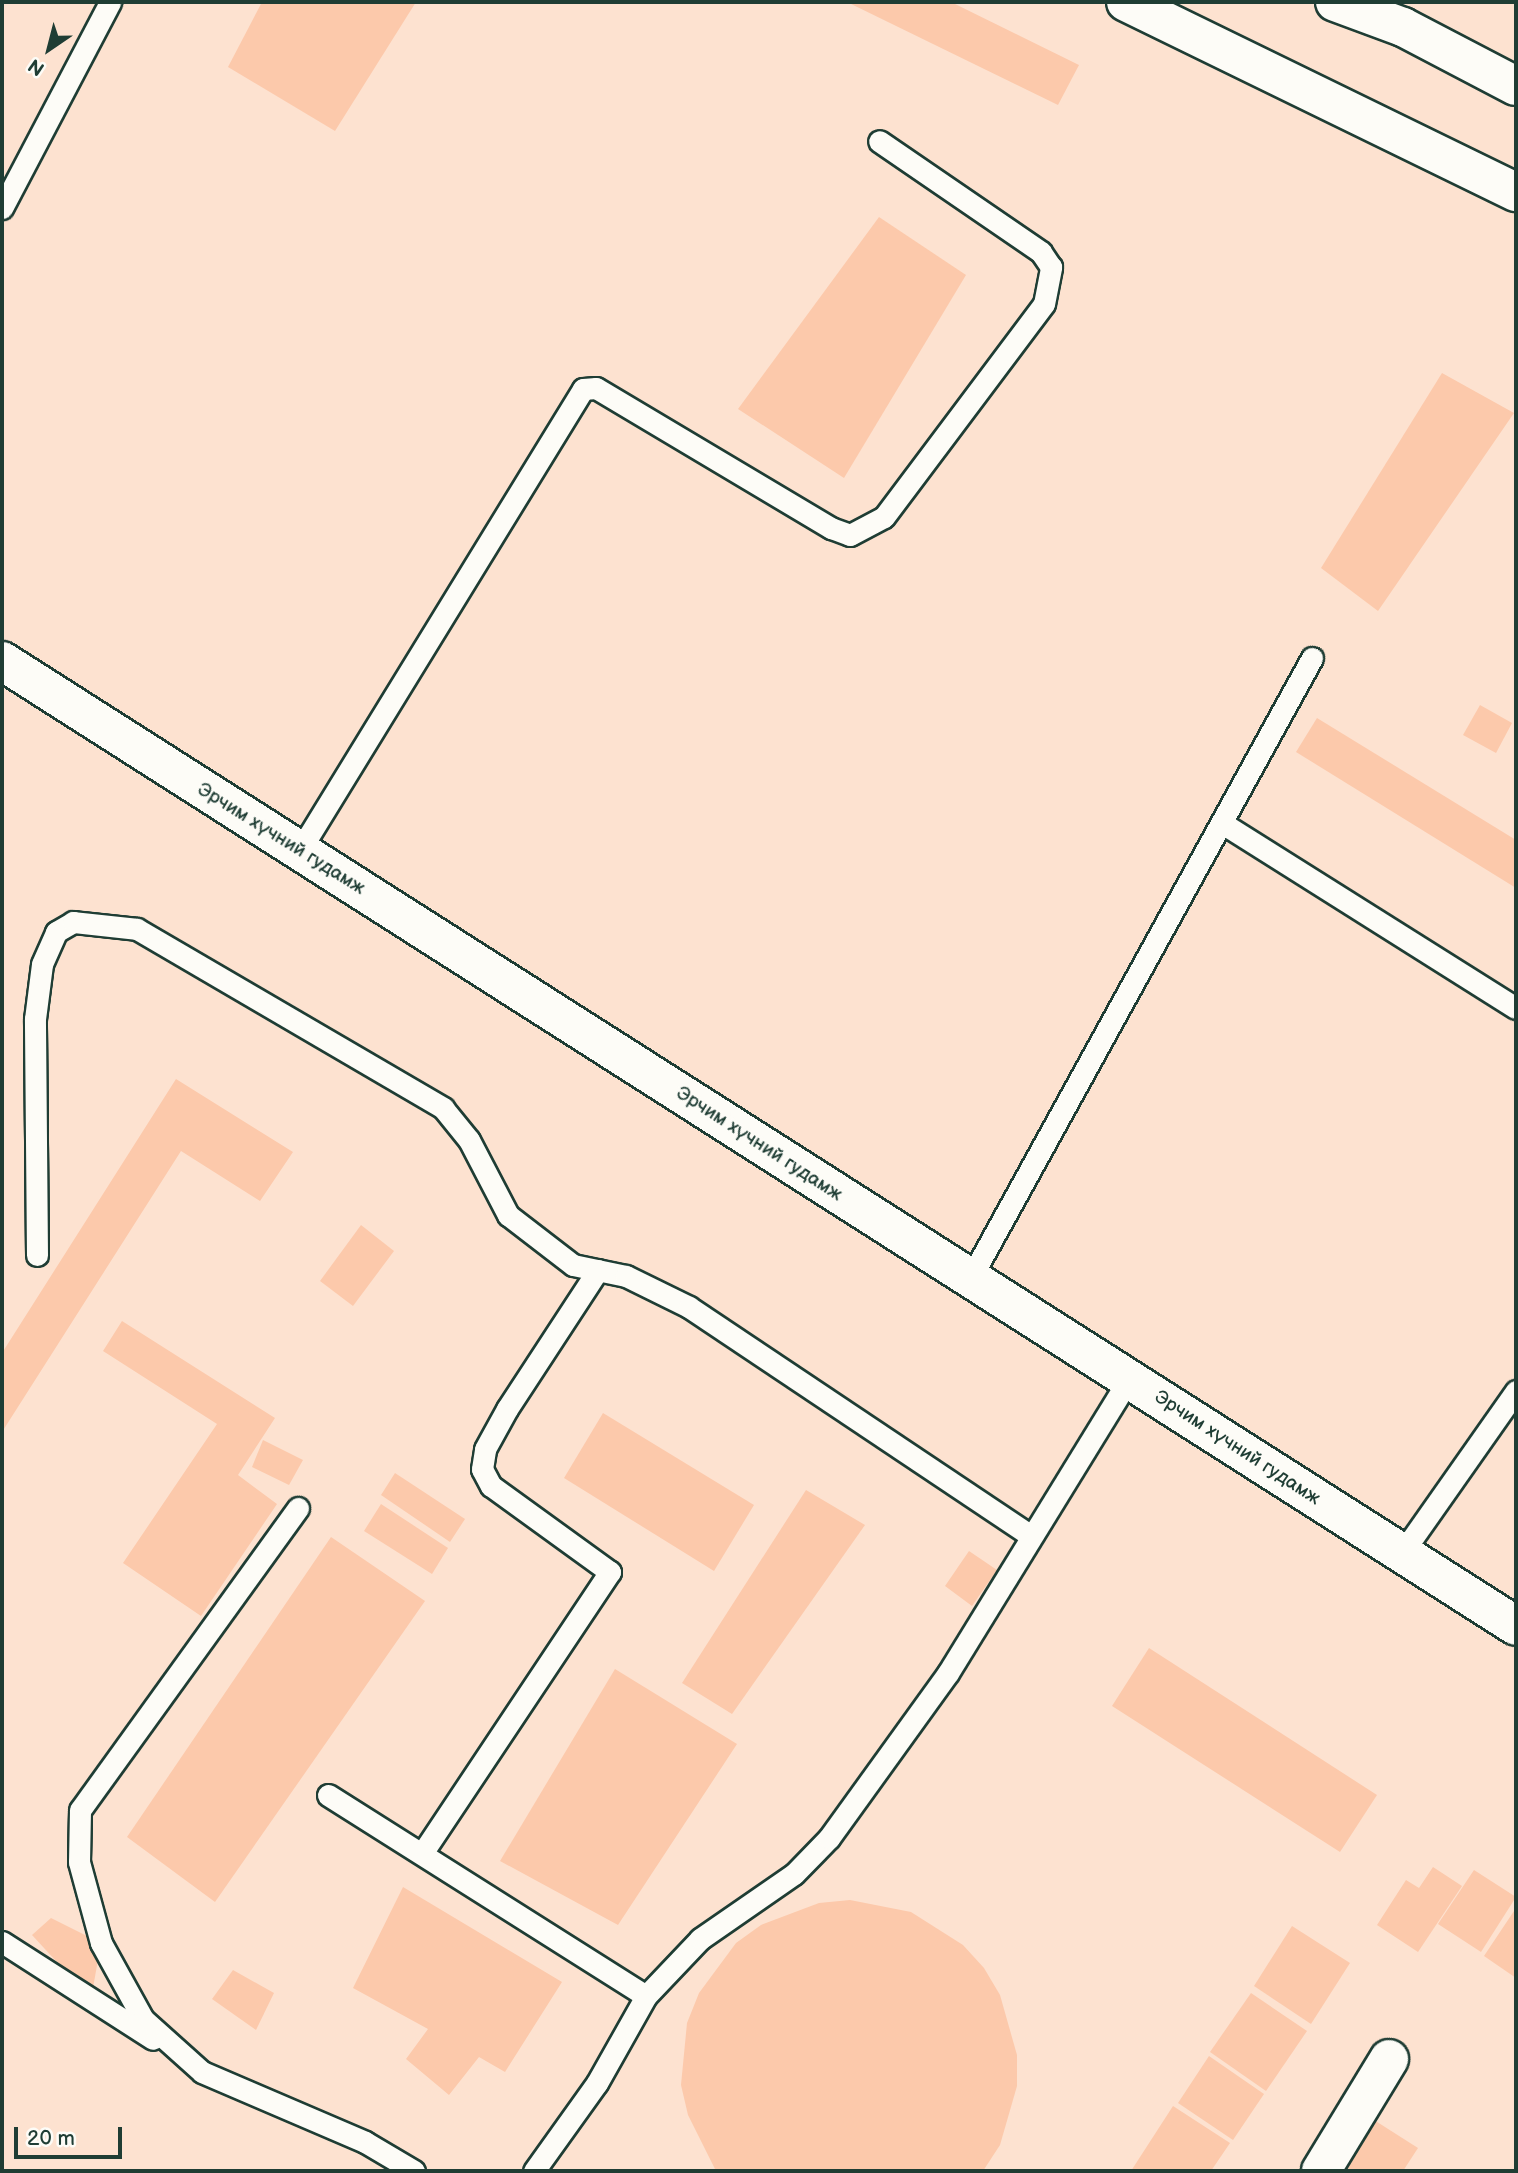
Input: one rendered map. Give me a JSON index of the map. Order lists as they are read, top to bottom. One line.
{"streets":{"main road":["Эрчим хүчний гудамж"]},"scale_bar":"20 m","north":"bottom left"}
